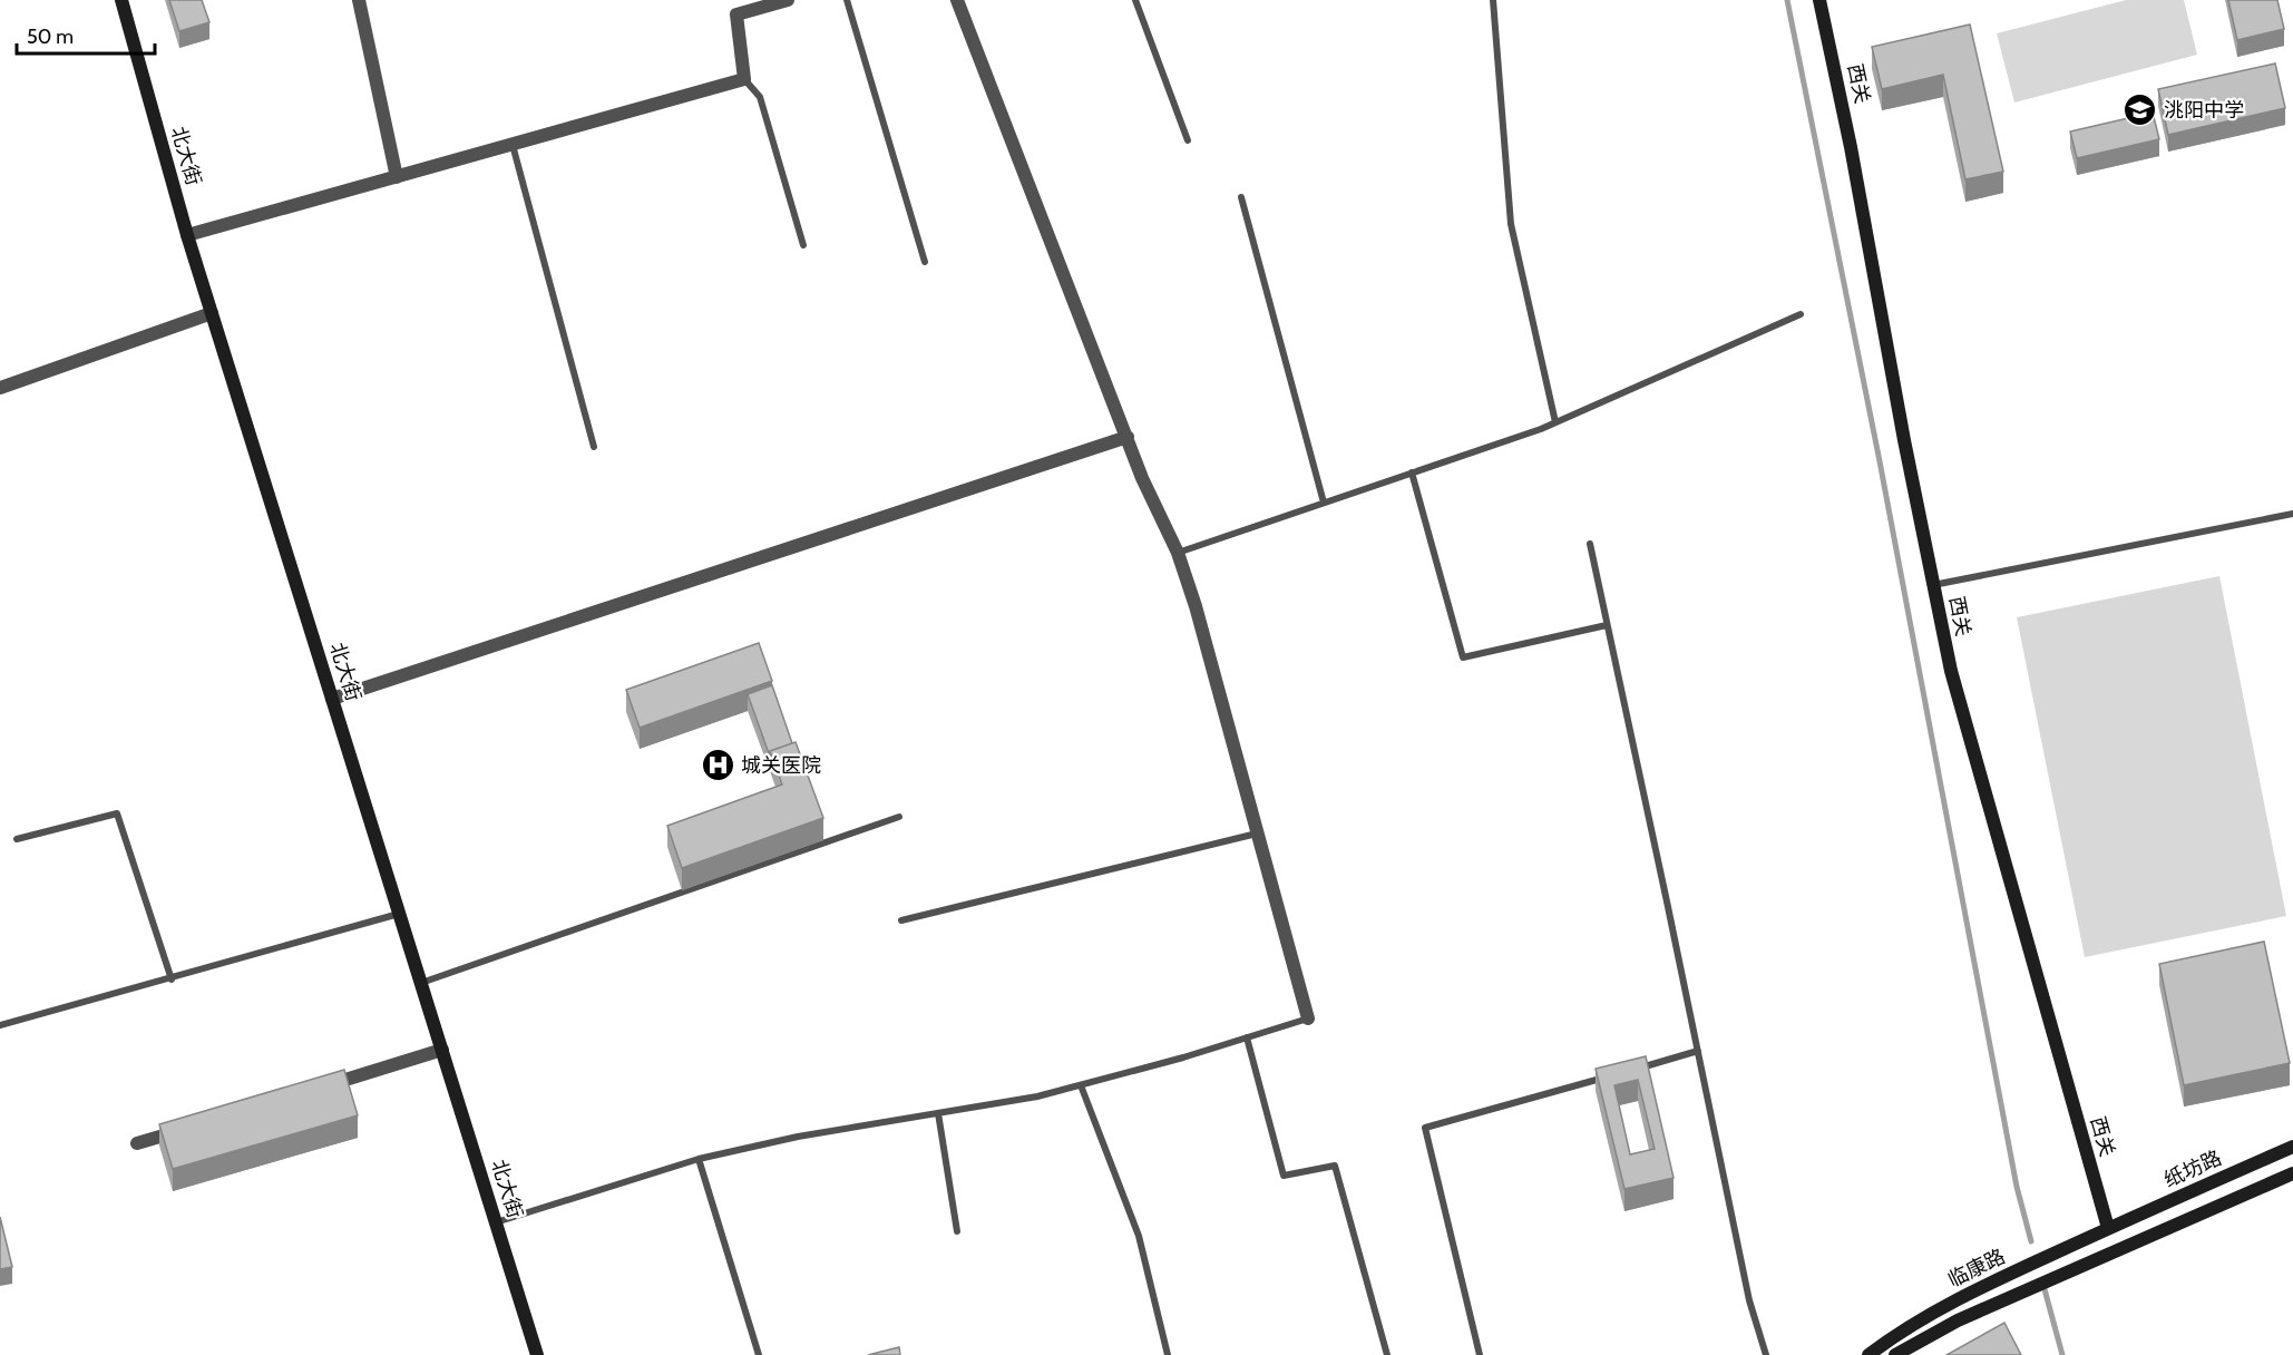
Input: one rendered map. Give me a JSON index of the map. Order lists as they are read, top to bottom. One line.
{"streets":{"main road":["西关","北大街","纸坊路","临康路"]},"crossings":[["西关","纸坊路"],["西关","临康路"],["纸坊路","临康路"]],"places":{"school or university":["洮阳中学"],"hospital":["城关医院"]},"scale_bar":"50 m"}
